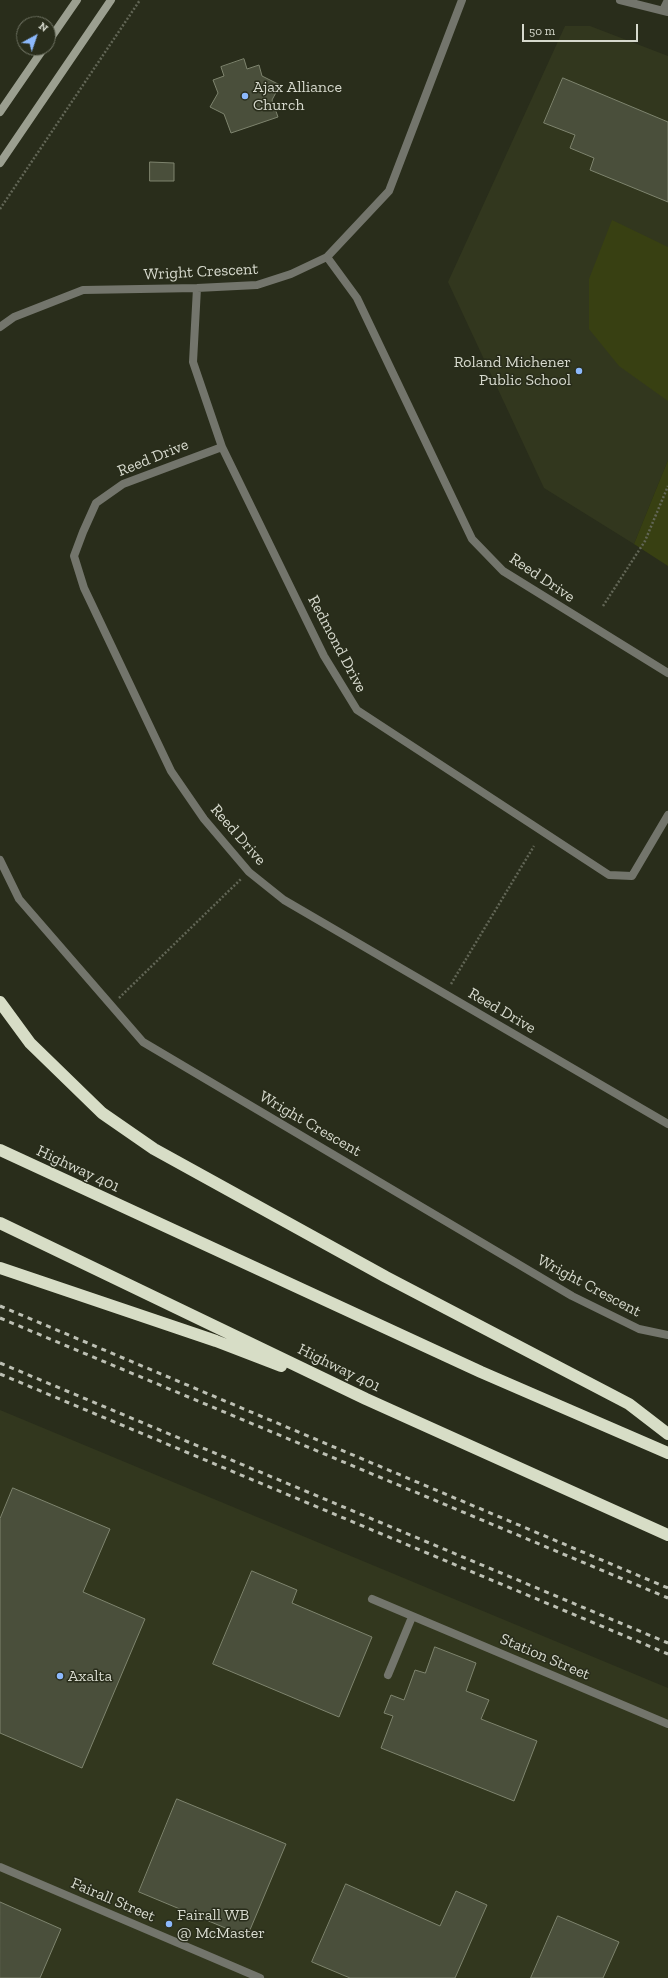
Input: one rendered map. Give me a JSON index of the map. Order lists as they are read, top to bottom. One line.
{"streets":{"highway":["Highway 401"],"street":["Wright Crescent","Reed Drive","Redmond Drive","Station Street","Fairall Street"]},"crossings":[["Wright Crescent","Reed Drive"],["Wright Crescent","Redmond Drive"],["Reed Drive","Redmond Drive"]],"places":["Ajax Alliance Church","Roland Michener Public School","Axalta","Fairall WB @ McMaster"],"scale_bar":"50 m","north":"top right"}
